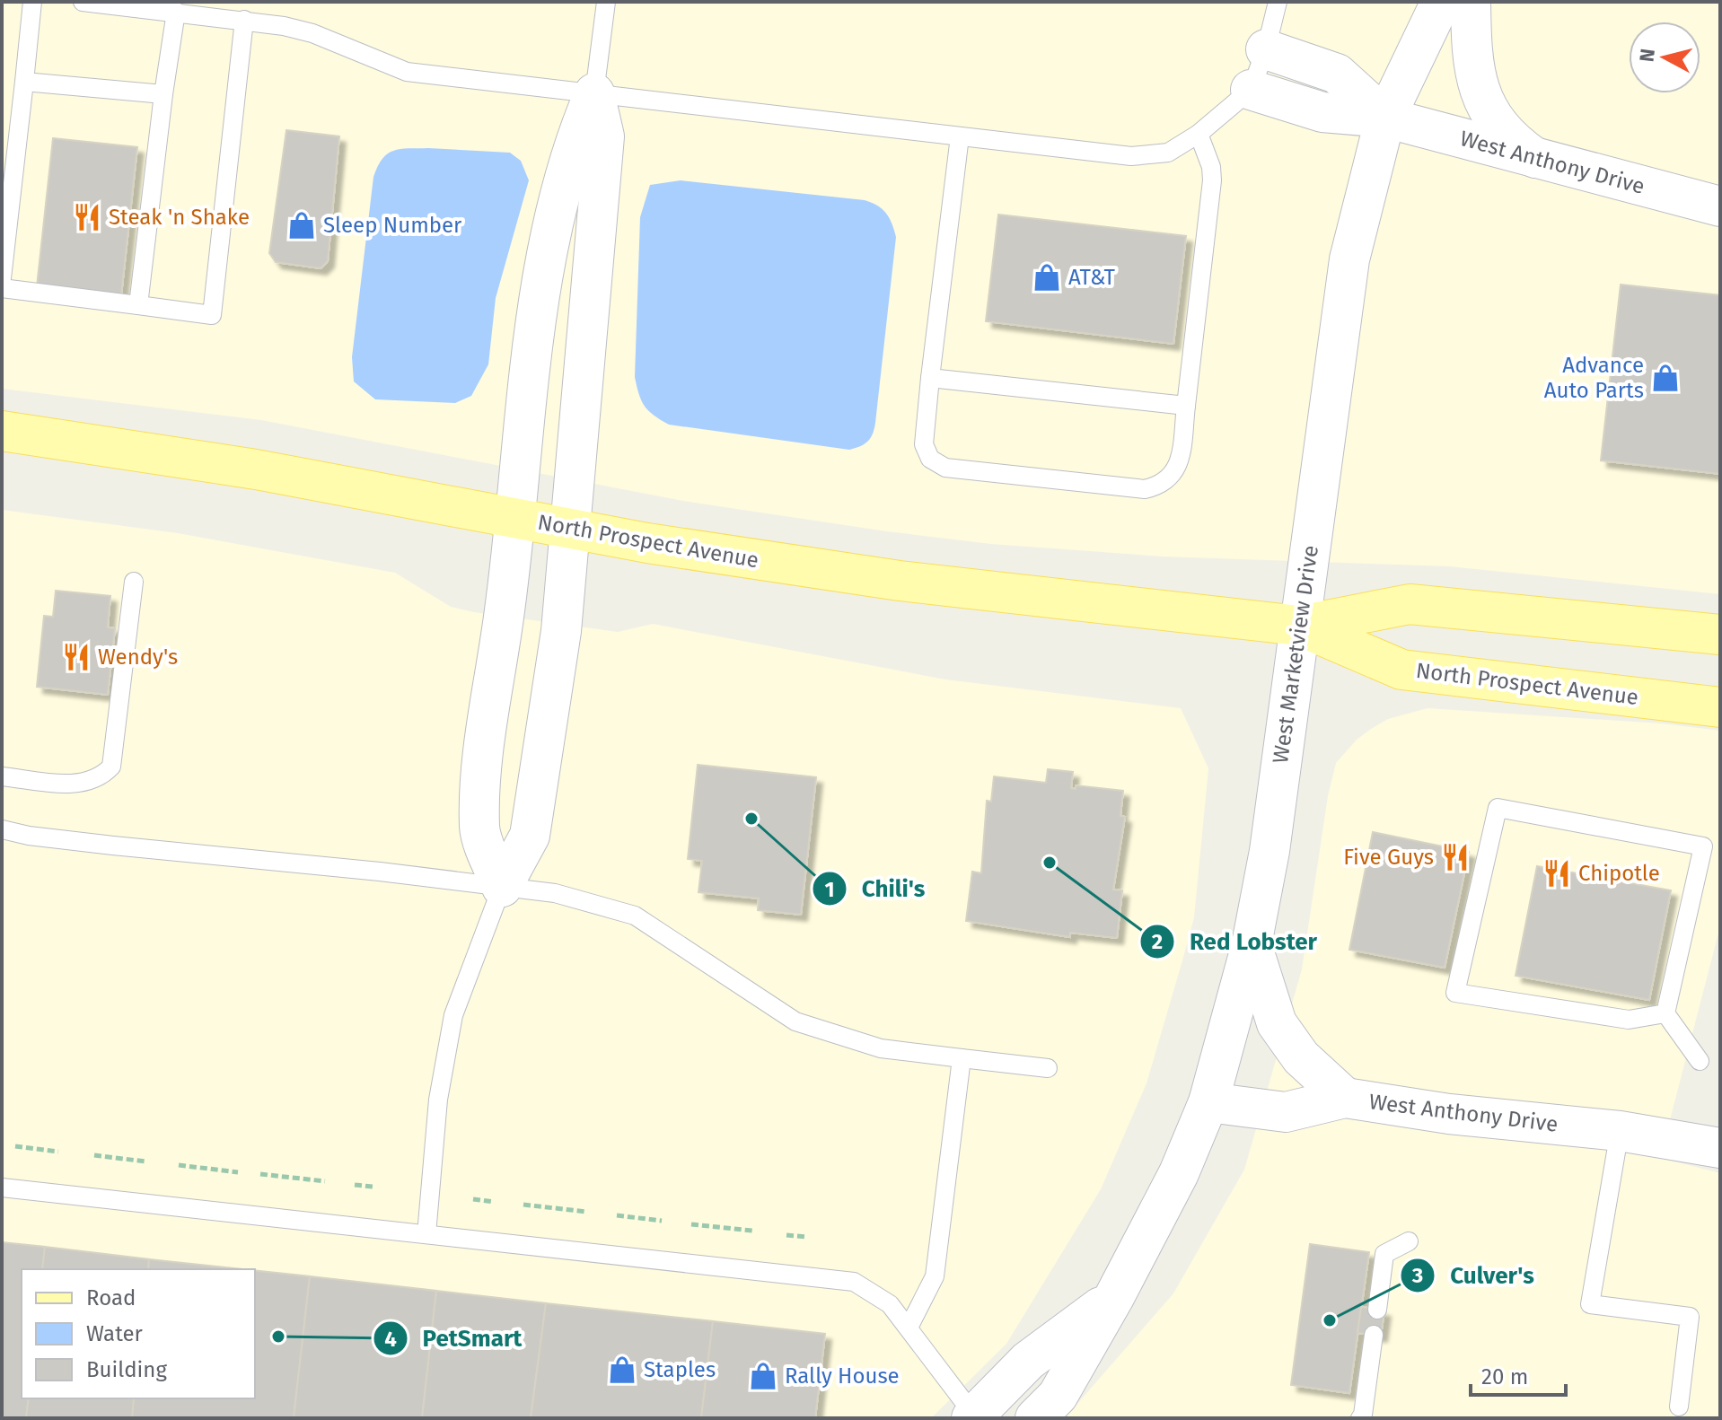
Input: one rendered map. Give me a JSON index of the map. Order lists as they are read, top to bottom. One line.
{"streets":{"main road":["North Prospect Avenue"],"street":["West Anthony Drive","West Marketview Drive"]},"crossings":[["West Anthony Drive","West Marketview Drive"],["North Prospect Avenue","West Marketview Drive"]],"places":{"restaurant":["Steak 'n Shake","Wendy's","Five Guys","Chipotle"],"shop":["Sleep Number","AT&T","Advance Auto Parts","Staples","Rally House"],"other":["Chili's","Red Lobster","Culver's","PetSmart"]},"legend":["Road","Water","Building"],"scale_bar":"20 m","north":"left"}
